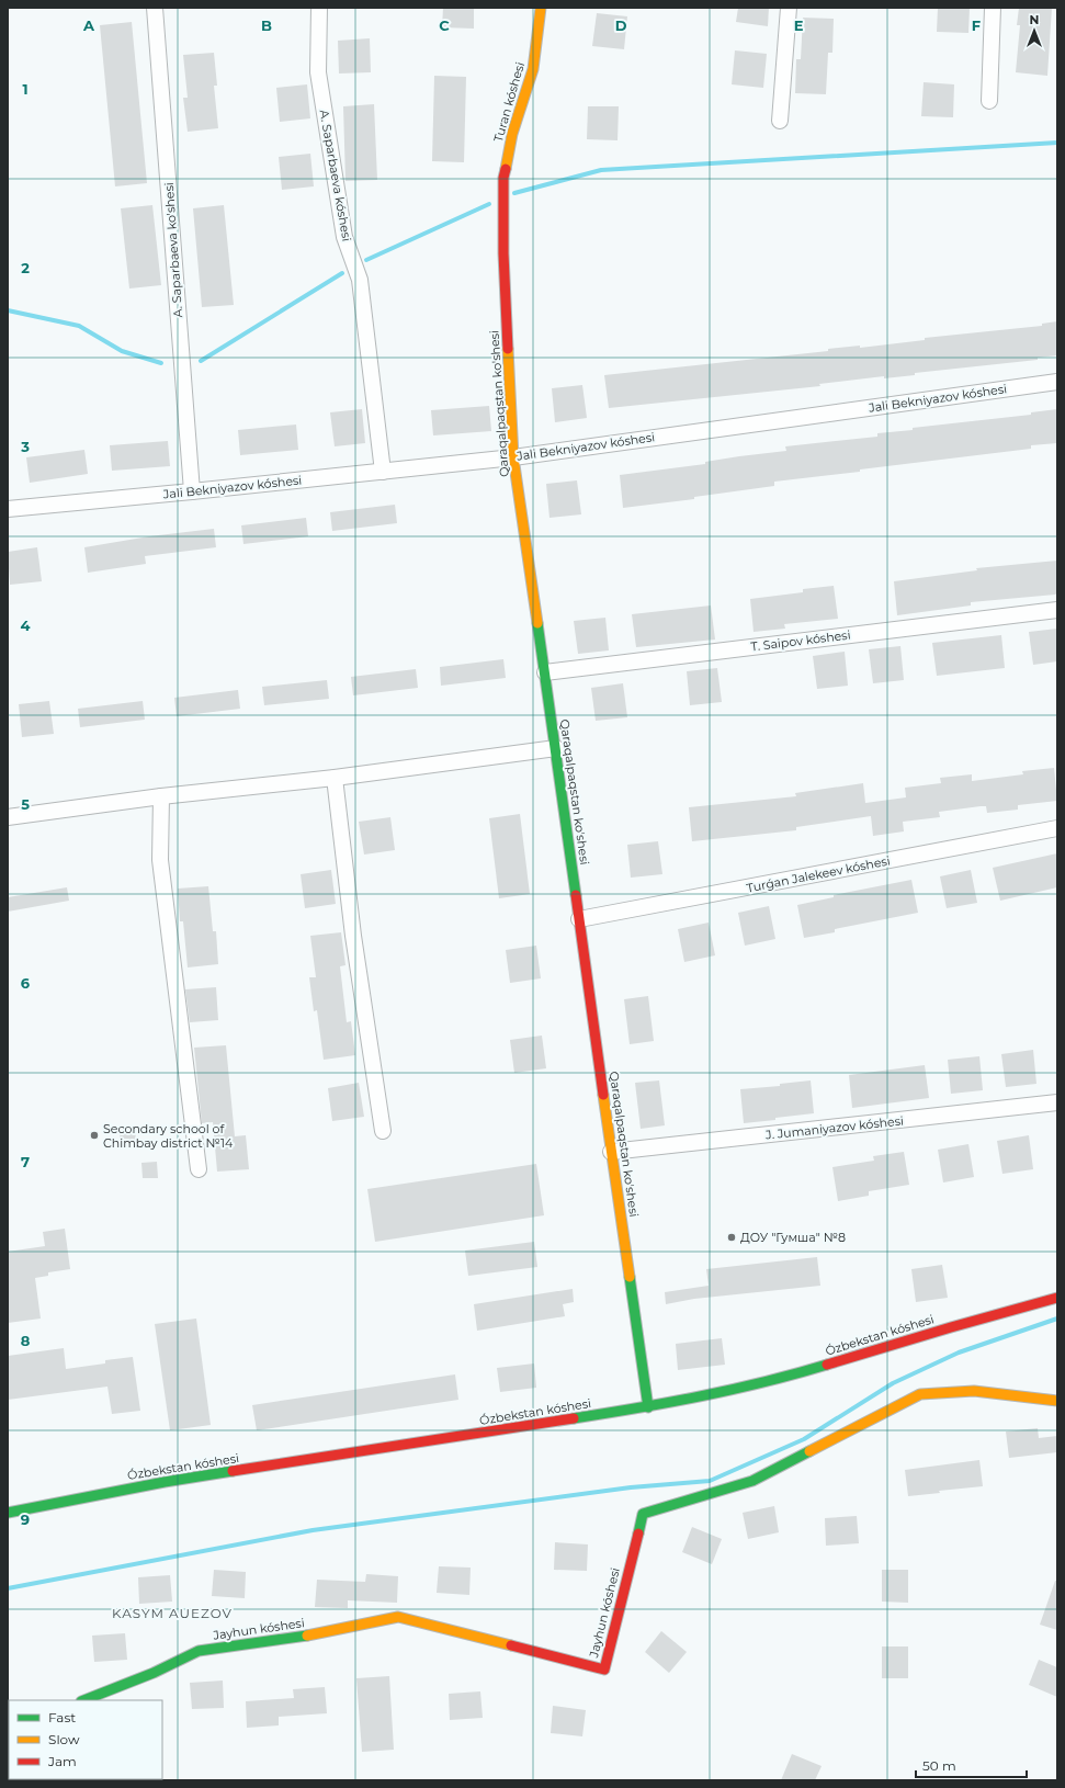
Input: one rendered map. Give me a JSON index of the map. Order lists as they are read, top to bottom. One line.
{"streets":{"street":["Turan kóshesi","A. Saparbaeva kóshesi","A. Saparbaeva ko'shesi","Jali Bekniyazov kóshesi","Qaraqalpaqstan ko'shesi","T. Saipov kóshesi","Turǵan Jalekeev kóshesi","J. Jumaniyazov kóshesi","Ózbekstan kóshesi","Jayhun kóshesi"]},"crossings":[["Turan kóshesi","Qaraqalpaqstan ko'shesi"],["A. Saparbaeva kóshesi","Jali Bekniyazov kóshesi"],["A. Saparbaeva ko'shesi","Jali Bekniyazov kóshesi"],["Jali Bekniyazov kóshesi","Qaraqalpaqstan ko'shesi"],["Qaraqalpaqstan ko'shesi","T. Saipov kóshesi"],["Qaraqalpaqstan ko'shesi","Turǵan Jalekeev kóshesi"],["Qaraqalpaqstan ko'shesi","J. Jumaniyazov kóshesi"],["Qaraqalpaqstan ko'shesi","Ózbekstan kóshesi"]],"districts":["KASYM AUEZOV"],"places":["Secondary school of Chimbay district №14","ДОУ \"Гумша\" №8"],"legend":["Fast","Slow","Jam"],"scale_bar":"50 m","north":"top","grid":{"columns":["A","B","C","D","E","F"],"rows":["1","2","3","4","5","6","7","8","9"]}}
